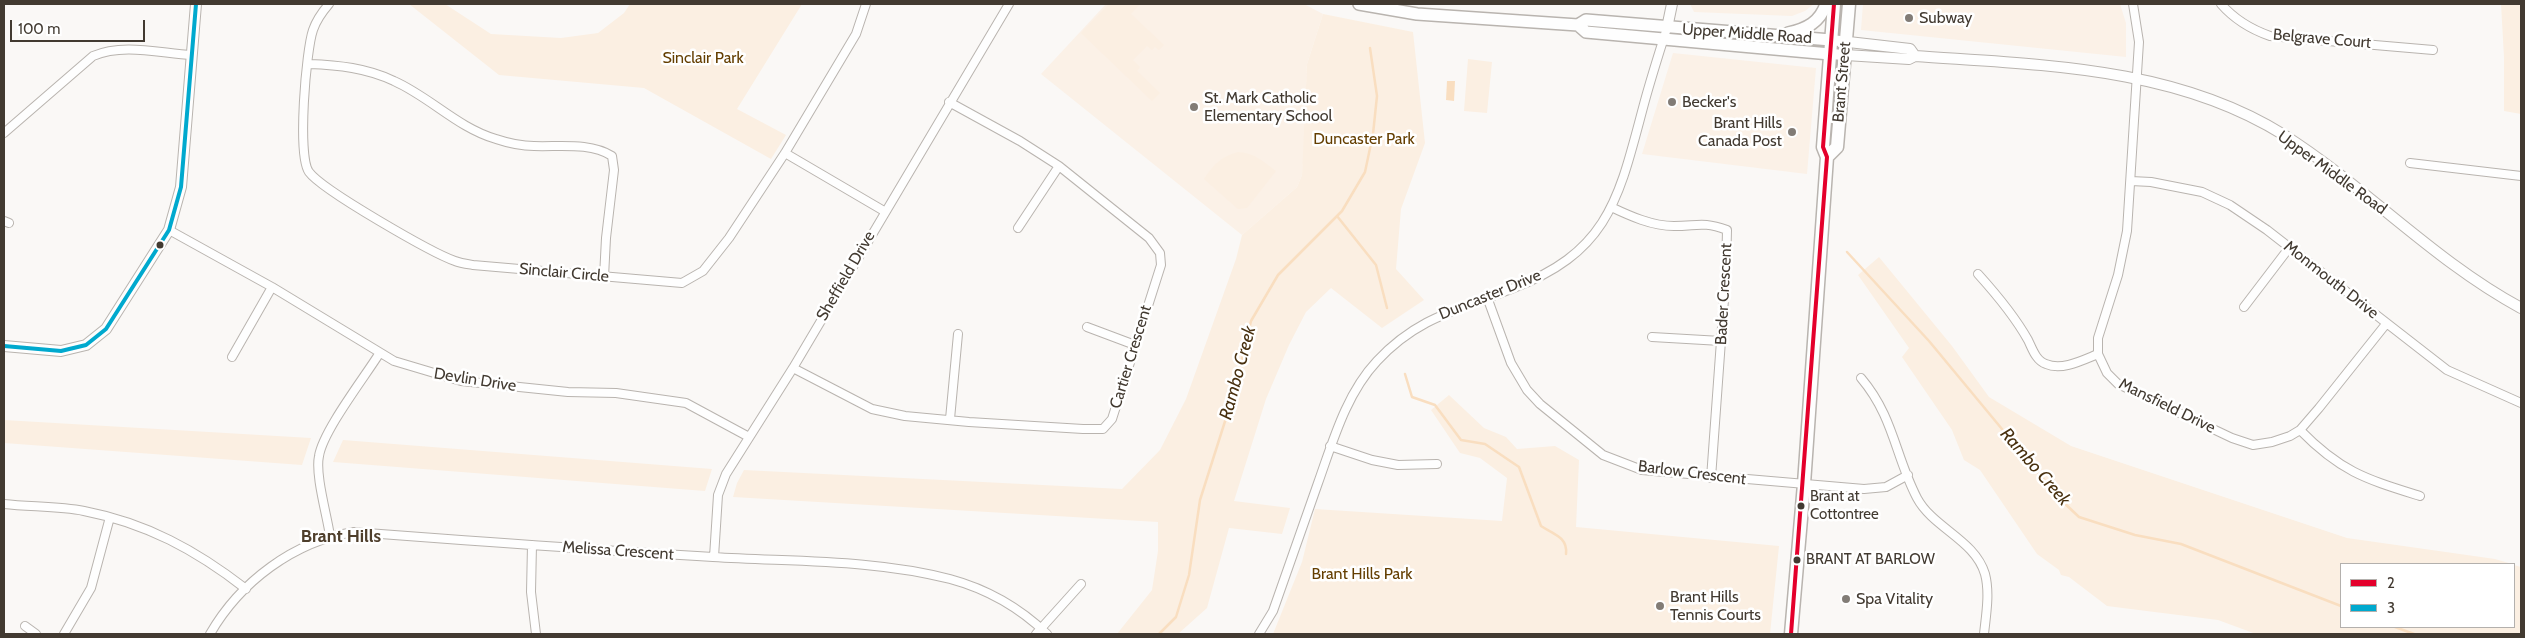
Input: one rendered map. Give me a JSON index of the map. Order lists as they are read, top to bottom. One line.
{"streets":{"main road":["Upper Middle Road","Brant Street"],"street":["Belgrave Court","Sinclair Circle","Sheffield Drive","Monmouth Drive","Bader Crescent","Duncaster Drive","Cartier Crescent","Devlin Drive","Mansfield Drive","Barlow Crescent","Melissa Crescent"]},"crossings":[["Upper Middle Road","Brant Street"],["Upper Middle Road","Duncaster Drive"],["Brant Street","Barlow Crescent"],["Sheffield Drive","Cartier Crescent"],["Sheffield Drive","Devlin Drive"],["Sheffield Drive","Melissa Crescent"],["Monmouth Drive","Mansfield Drive"],["Bader Crescent","Duncaster Drive"],["Bader Crescent","Barlow Crescent"],["Duncaster Drive","Barlow Crescent"]],"districts":["Brant Hills"],"water":["Rambo Creek"],"parks":["Sinclair Park","Duncaster Park","Brant Hills Park"],"places":["Subway","Becker's","St. Mark Catholic Elementary School","Brant Hills Canada Post","Brant at Cottontree","BRANT AT BARLOW","Spa Vitality","Brant Hills Tennis Courts"],"lines":["transit line 2","transit line 3"],"legend":["2","3"],"scale_bar":"100 m"}
